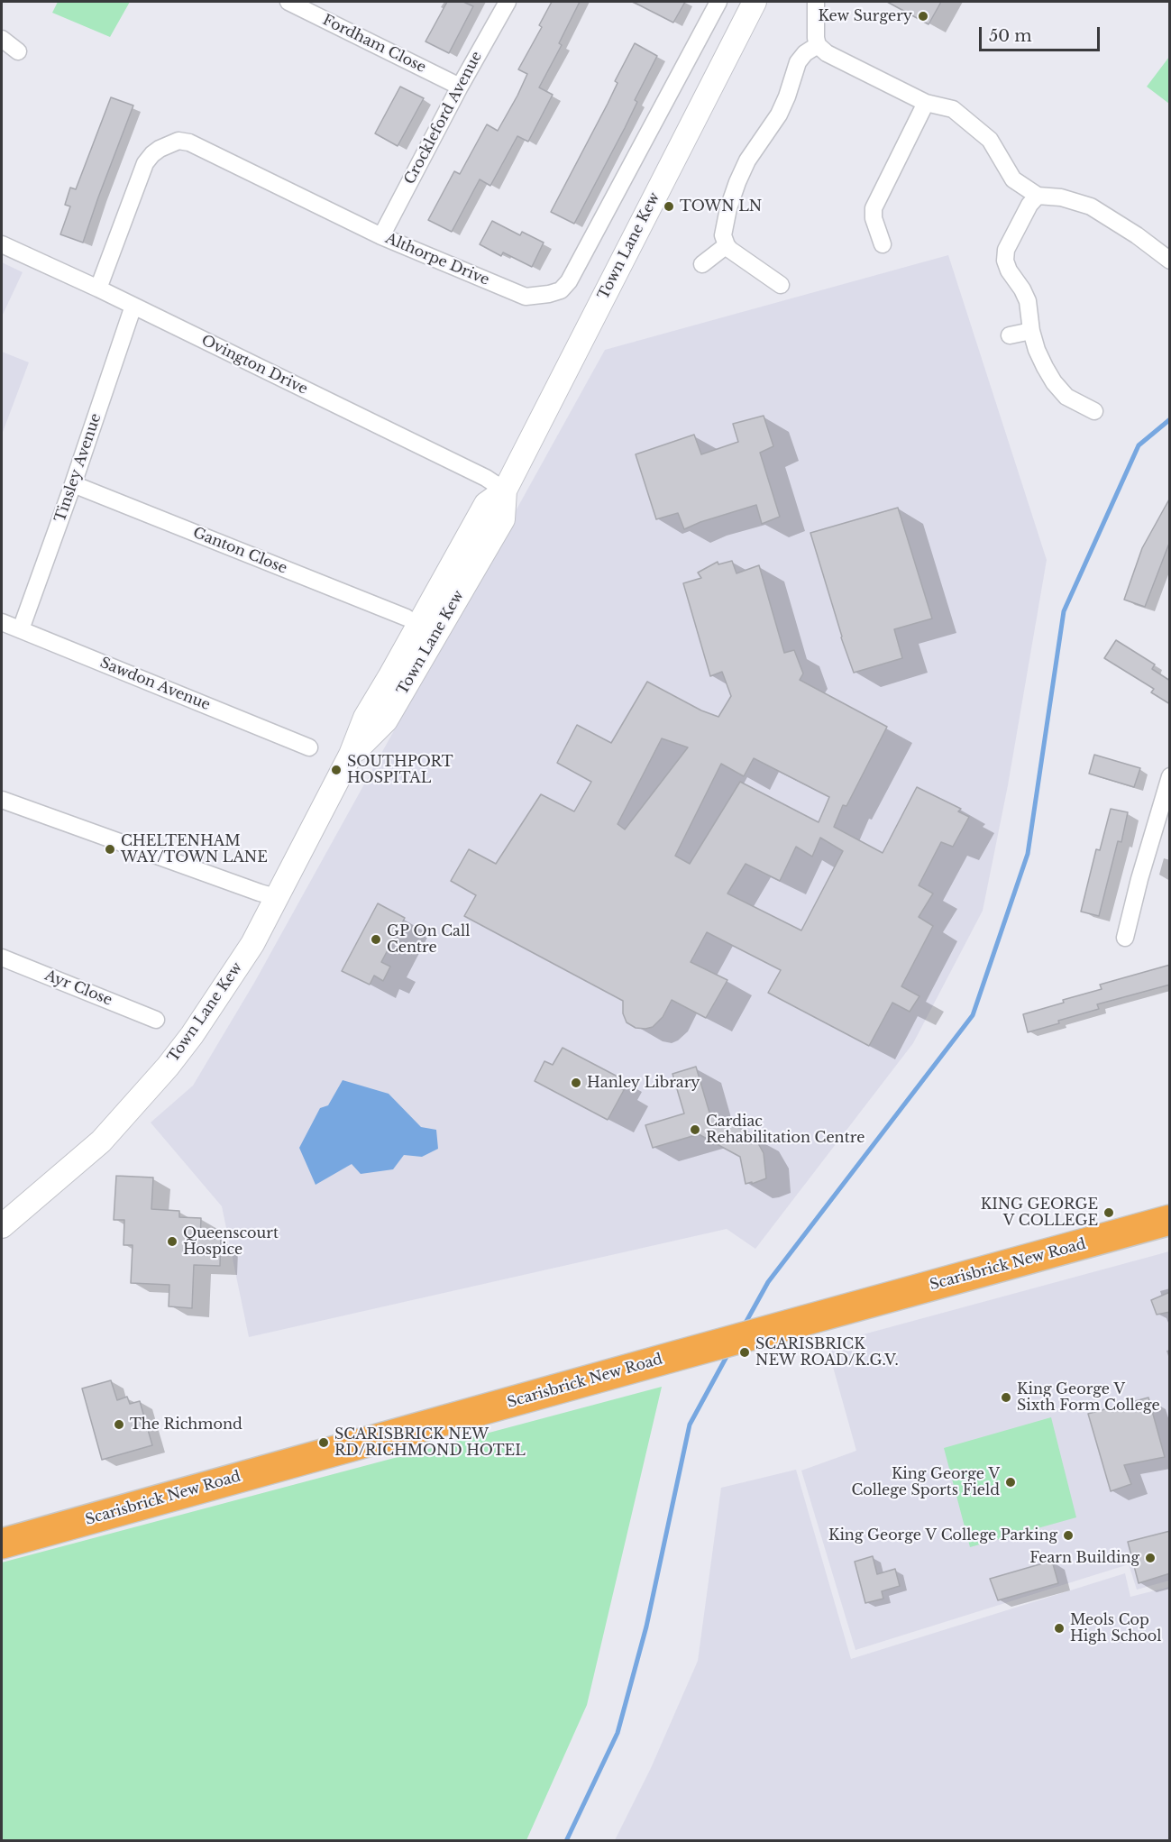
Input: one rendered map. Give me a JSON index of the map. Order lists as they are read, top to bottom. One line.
{"streets":{"highway":["Scarisbrick New Road"],"street":["Fordham Close","Crockleford Avenue","Town Lane Kew","Althorpe Drive","Ovington Drive","Tinsley Avenue","Ganton Close","Sawdon Avenue","Ayr Close"]},"crossings":[["Fordham Close","Crockleford Avenue"],["Crockleford Avenue","Althorpe Drive"],["Town Lane Kew","Ovington Drive"],["Althorpe Drive","Ovington Drive"],["Ovington Drive","Tinsley Avenue"],["Tinsley Avenue","Ganton Close"],["Tinsley Avenue","Sawdon Avenue"]],"places":["Kew Surgery","TOWN LN","SOUTHPORT HOSPITAL","CHELTENHAM WAY/TOWN LANE","GP On Call Centre","Hanley Library","Cardiac Rehabilitation Centre","KING GEORGE V COLLEGE","Queenscourt Hospice","SCARISBRICK NEW ROAD/K.G.V.","King George V Sixth Form College","The Richmond","SCARISBRICK NEW RD/RICHMOND HOTEL","King George V College Sports Field","King George V College Parking","Fearn Building","Meols Cop High School"],"scale_bar":"50 m"}
